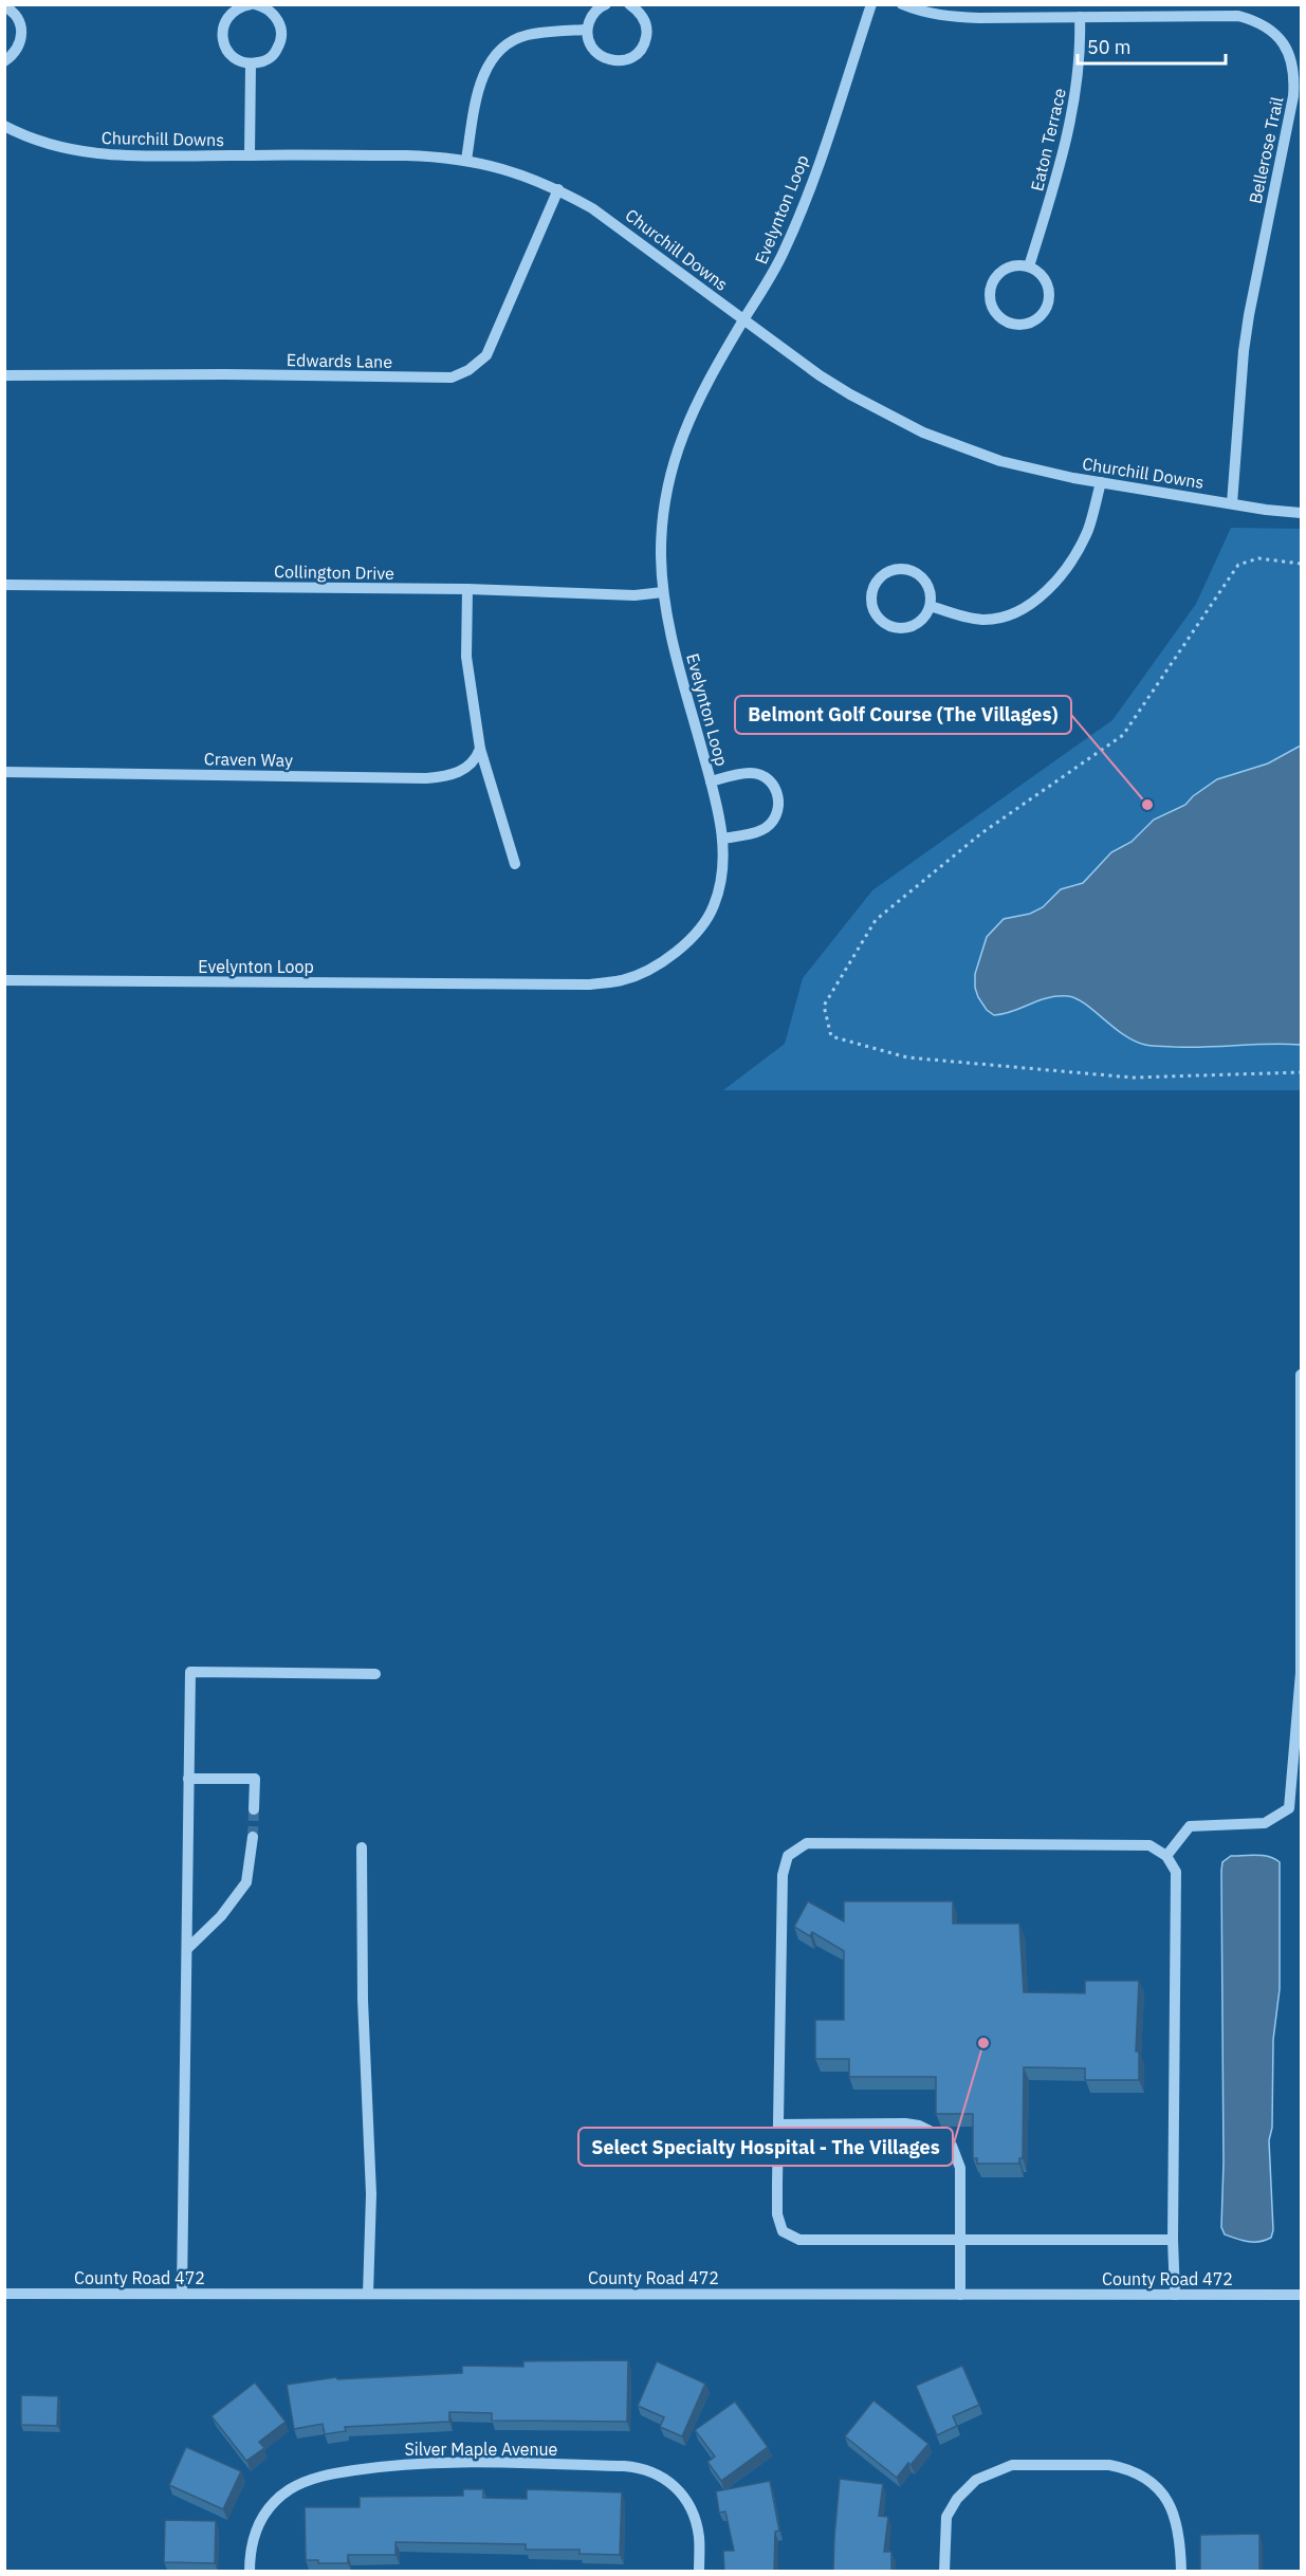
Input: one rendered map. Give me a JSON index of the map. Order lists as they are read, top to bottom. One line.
{"streets":{"street":["Churchill Downs","Eaton Terrace","Bellerose Trail","Evelynton Loop","Edwards Lane","Collington Drive","Craven Way","County Road 472","Silver Maple Avenue"]},"crossings":[["Churchill Downs","Bellerose Trail"],["Churchill Downs","Evelynton Loop"],["Churchill Downs","Edwards Lane"],["Eaton Terrace","Bellerose Trail"],["Evelynton Loop","Collington Drive"]],"places":["Belmont Golf Course (The Villages)","Select Specialty Hospital - The Villages"],"scale_bar":"50 m"}
